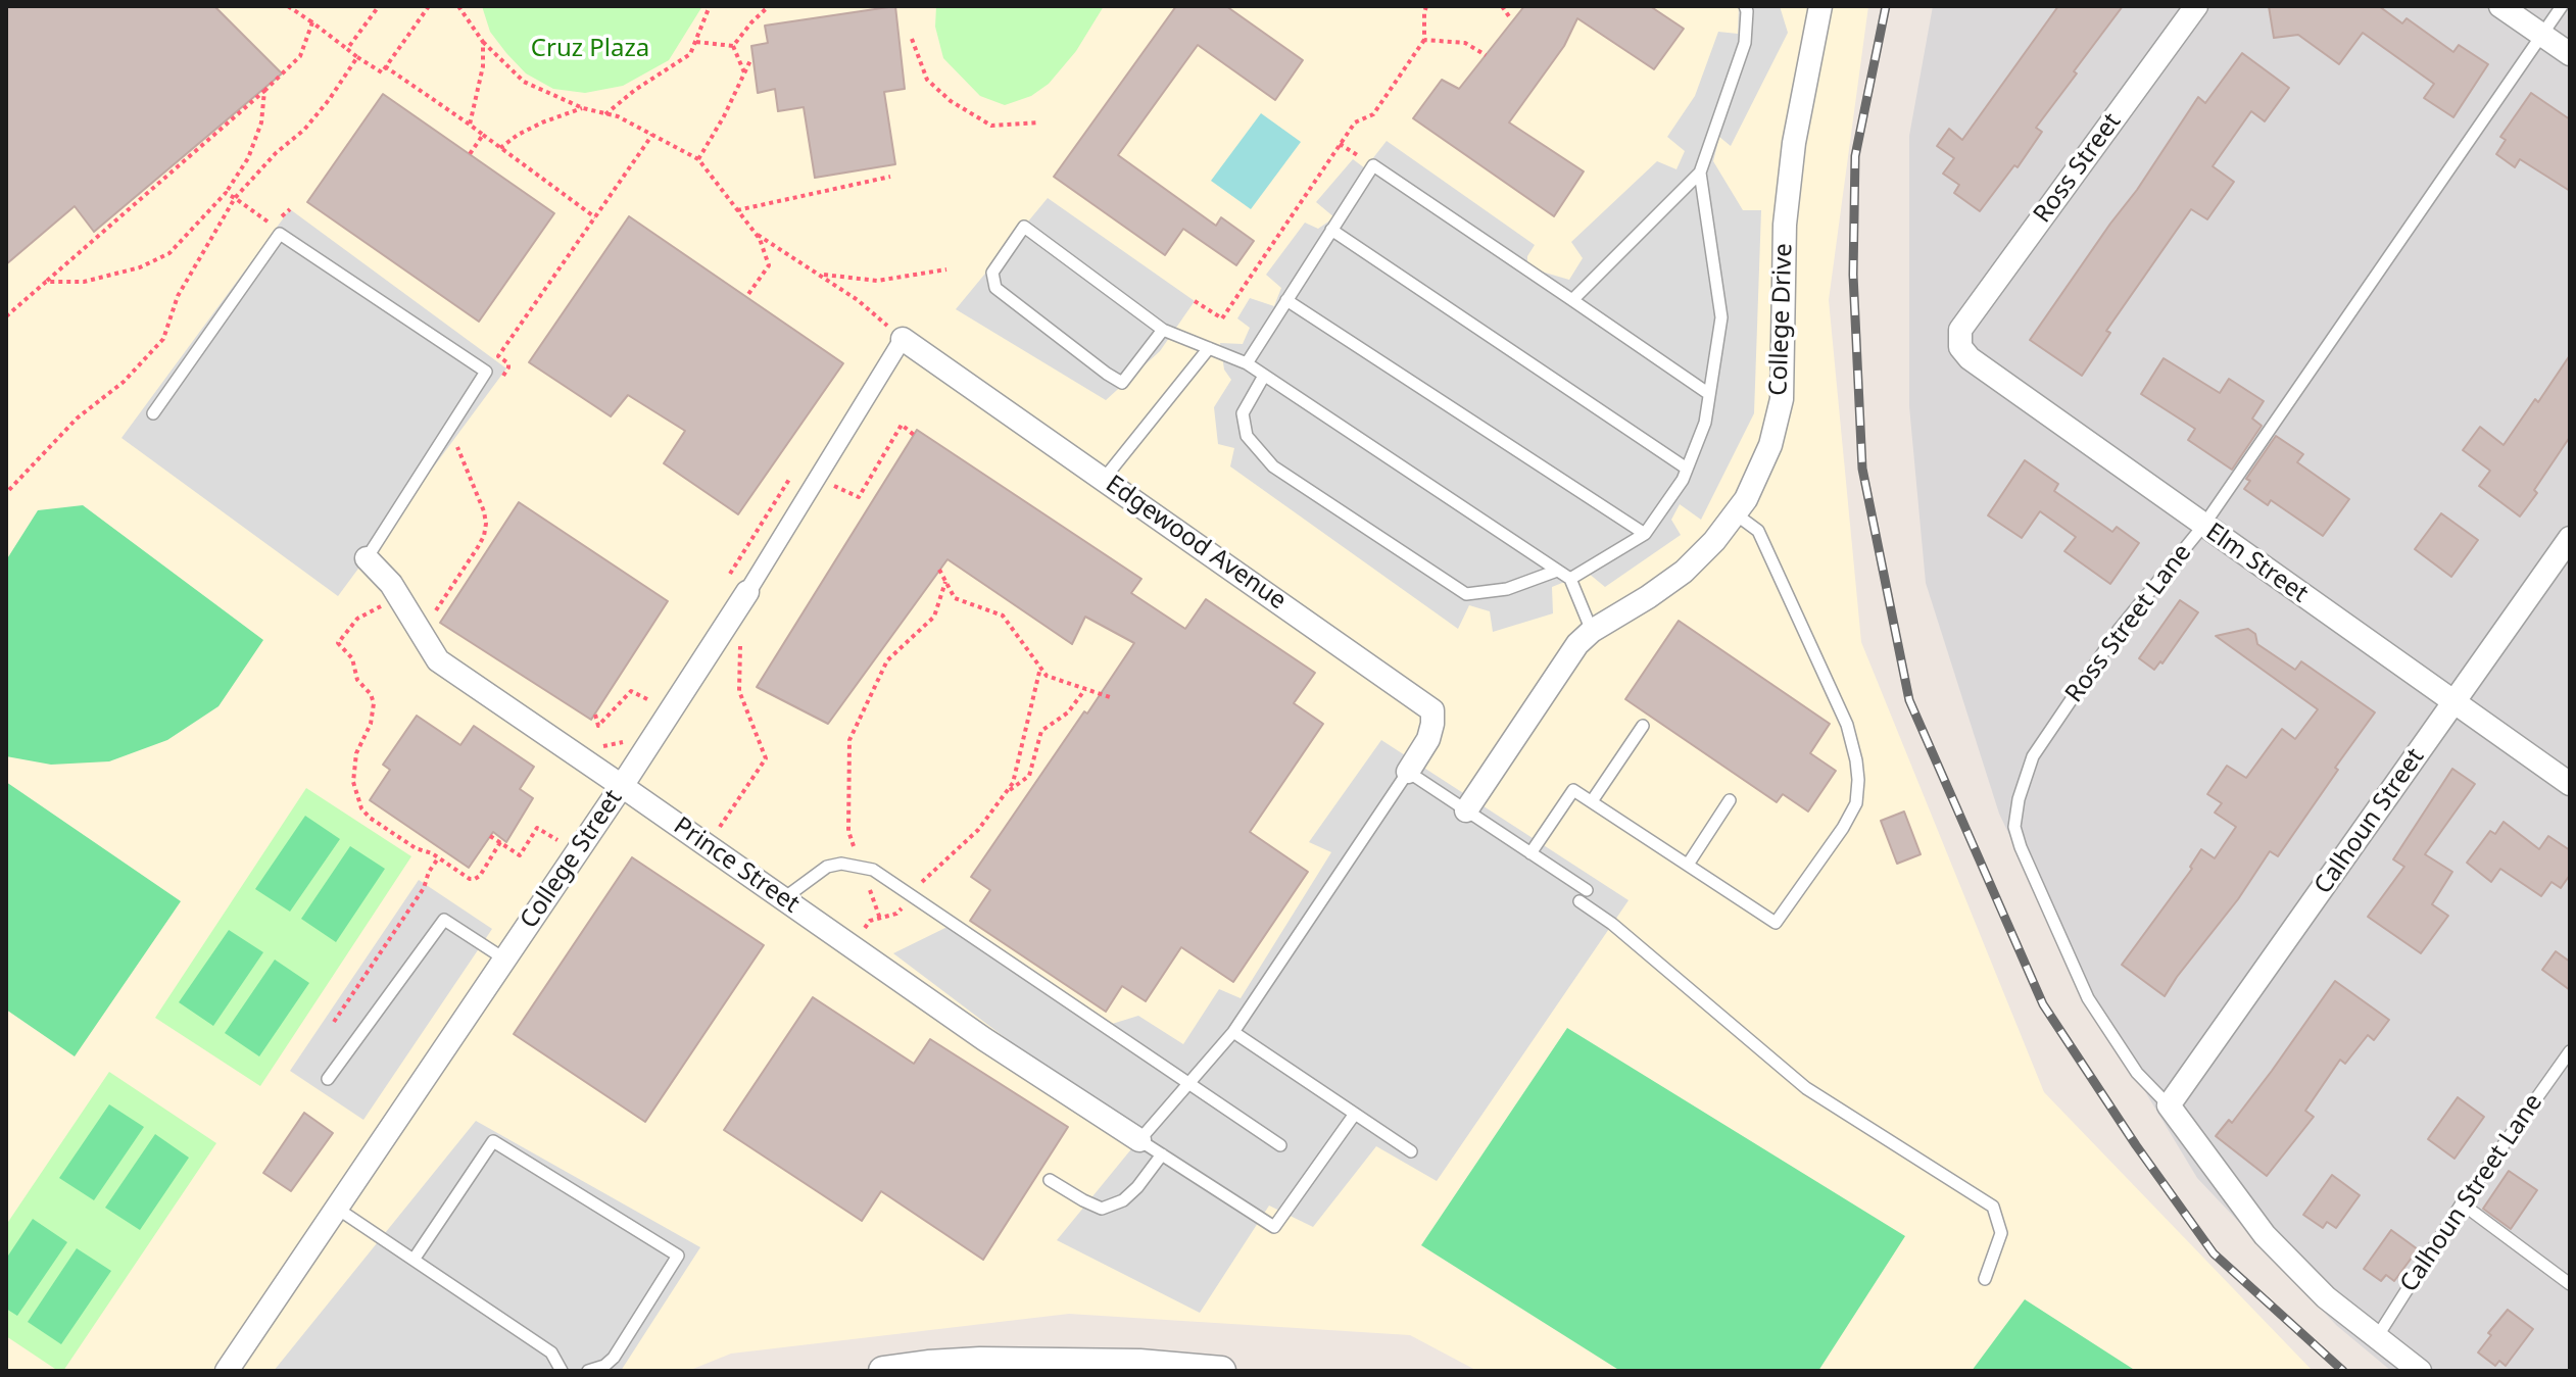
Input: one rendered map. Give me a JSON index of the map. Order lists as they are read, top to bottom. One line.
{"streets":{"street":["Ross Street","College Drive","Edgewood Avenue","Elm Street","Calhoun Street","College Street","Prince Street"],"lane":["Ross Street Lane","Calhoun Street Lane"]},"crossings":[["Ross Street","Elm Street"],["Edgewood Avenue","College Street"],["Elm Street","Ross Street Lane"],["Elm Street","Calhoun Street"],["Ross Street Lane","Calhoun Street"],["College Street","Prince Street"]],"parks":["Cruz Plaza"]}
